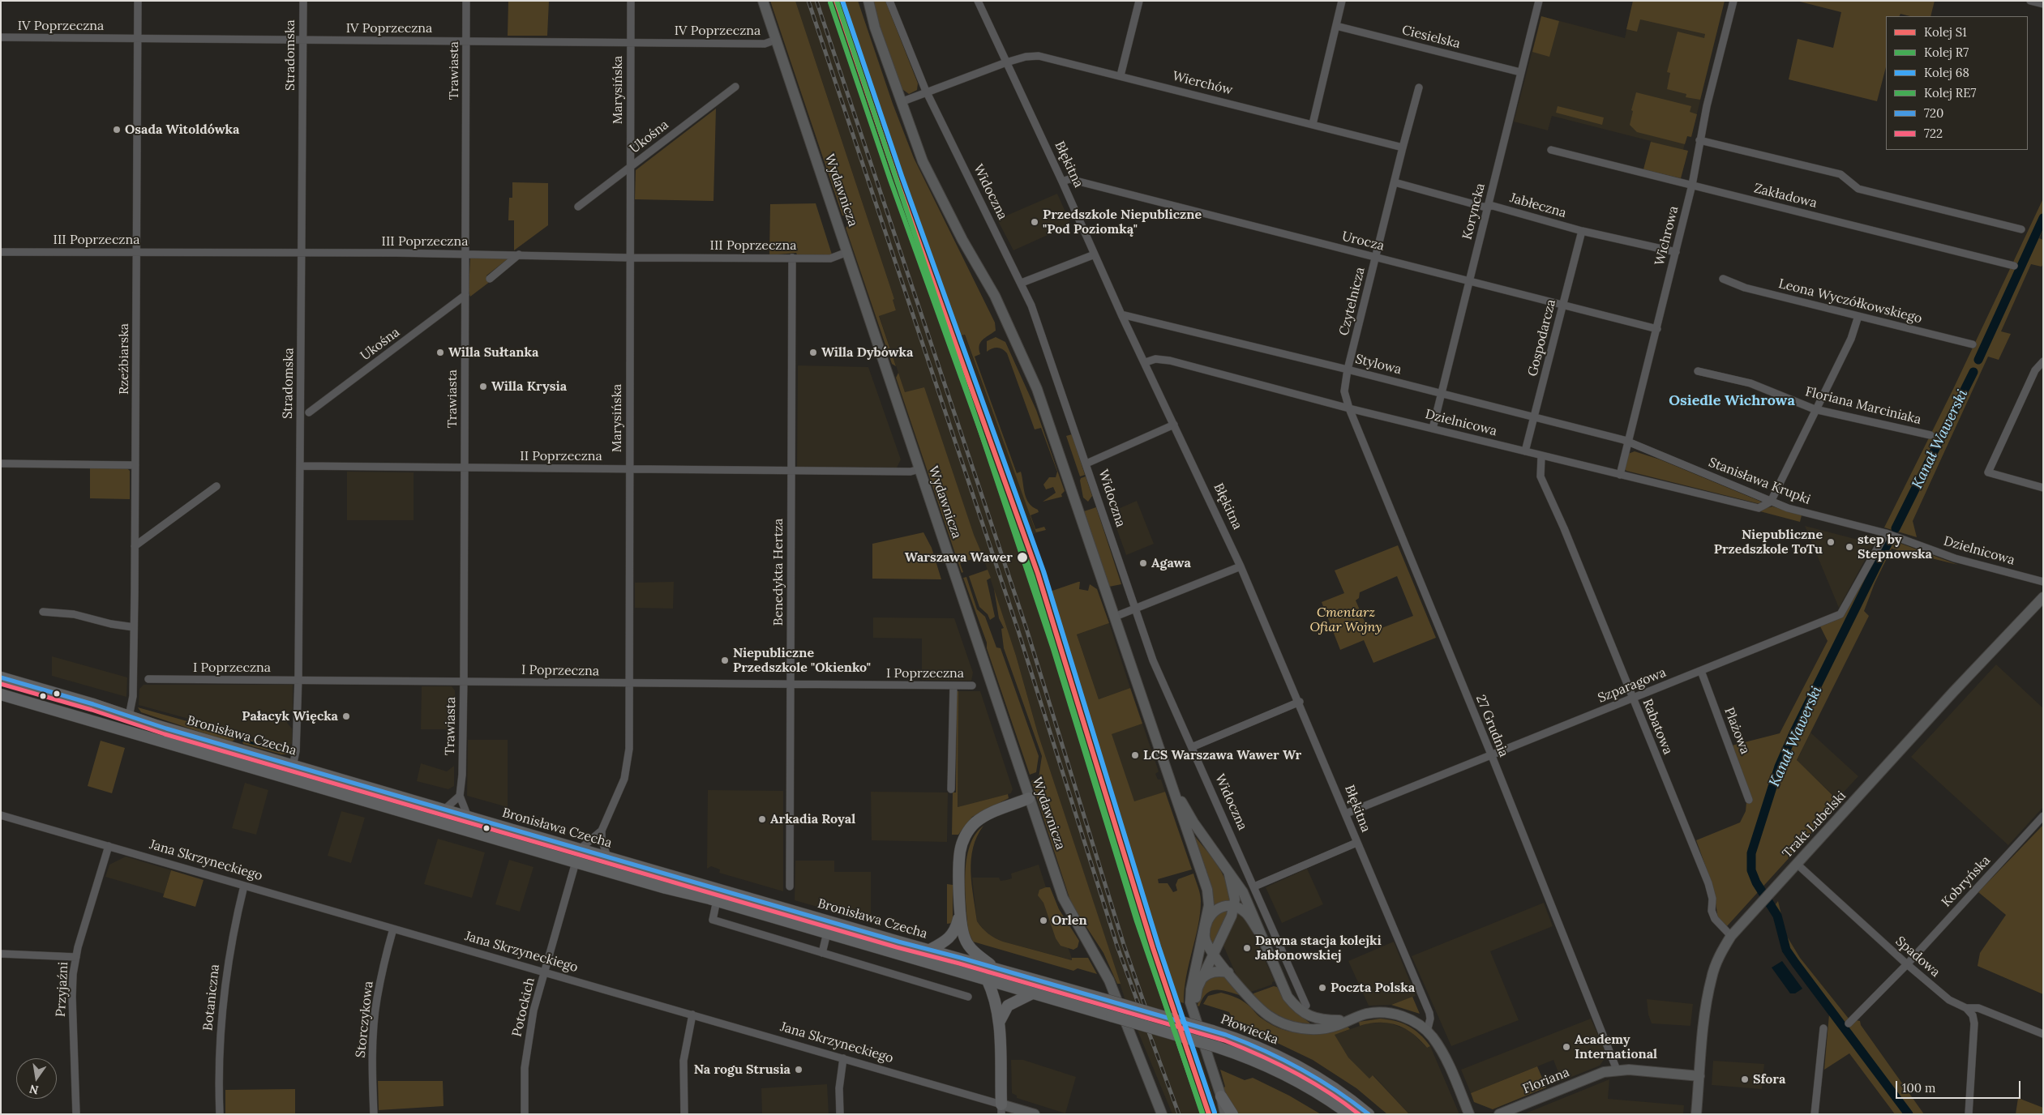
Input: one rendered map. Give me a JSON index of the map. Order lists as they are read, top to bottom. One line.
{"streets":{"main road":["Wydawnicza","Bronisława Czecha","Trakt Lubelski","Jana Skrzyneckiego","Płowiecka","Floriana"],"street":["IV Poprzeczna","Ciesielska","Stradomska","Trawiasta","Wierchów","Marysińska","Ukośna","Błękitna","Widoczna","Zakładowa","Jabłeczna","Koryncka","Wichrowa","III Poprzeczna","Urocza","Czytelnicza","Leona Wyczółkowskiego","Gospodarcza","Rzeźbiarska","Stylowa","Floriana Marciniaka","Dzielnicowa","II Poprzeczna","Stanisława Krupki","Benedykta Hertza","I Poprzeczna","Szparagowa","27 Grudnia","Rabatowa","Plażowa","Kobryńska","Spadowa","Przyjaźni","Botaniczna","Potockich","Storczykowa"]},"crossings":[["IV Poprzeczna","Stradomska"],["IV Poprzeczna","Trawiasta"],["IV Poprzeczna","Marysińska"],["IV Poprzeczna","Wydawnicza"],["IV Poprzeczna","Rzeźbiarska"],["Ciesielska","Koryncka"],["Stradomska","III Poprzeczna"],["Stradomska","II Poprzeczna"],["Stradomska","I Poprzeczna"],["Stradomska","Bronisława Czecha"],["Trawiasta","Ukośna"],["Trawiasta","III Poprzeczna"],["Trawiasta","II Poprzeczna"],["Trawiasta","I Poprzeczna"],["Trawiasta","Bronisława Czecha"],["Wierchów","Błękitna"],["Wierchów","Widoczna"],["Wierchów","Czytelnicza"],["Marysińska","Ukośna"],["Marysińska","III Poprzeczna"],["Marysińska","II Poprzeczna"],["Marysińska","I Poprzeczna"],["Marysińska","Bronisława Czecha"],["Błękitna","Urocza"],["Błękitna","Stylowa"],["Błękitna","Dzielnicowa"],["Błękitna","Szparagowa"],["Wydawnicza","III Poprzeczna"],["Wydawnicza","II Poprzeczna"],["Zakładowa","Wichrowa"],["Jabłeczna","Koryncka"],["Jabłeczna","Wichrowa"],["Jabłeczna","Czytelnicza"],["Jabłeczna","Gospodarcza"],["Koryncka","Urocza"],["Koryncka","Stylowa"],["Koryncka","Dzielnicowa"],["Wichrowa","Urocza"],["Wichrowa","Stylowa"],["Wichrowa","Dzielnicowa"],["Wichrowa","Stanisława Krupki"],["III Poprzeczna","Rzeźbiarska"],["III Poprzeczna","Benedykta Hertza"],["Urocza","Czytelnicza"],["Urocza","Gospodarcza"],["Czytelnicza","Stylowa"],["Czytelnicza","27 Grudnia"],["Gospodarcza","Stylowa"],["Gospodarcza","Dzielnicowa"],["Rzeźbiarska","Bronisława Czecha"],["Stylowa","Stanisława Krupki"],["Dzielnicowa","Stanisława Krupki"],["Dzielnicowa","Szparagowa"],["Dzielnicowa","27 Grudnia"],["Dzielnicowa","Rabatowa"],["II Poprzeczna","Benedykta Hertza"],["Stanisława Krupki","Szparagowa"],["Benedykta Hertza","I Poprzeczna"],["Szparagowa","27 Grudnia"],["Szparagowa","Rabatowa"],["Szparagowa","Plażowa"],["27 Grudnia","Floriana"],["Rabatowa","Trakt Lubelski"],["Bronisława Czecha","Potockich"],["Bronisława Czecha","Płowiecka"],["Trakt Lubelski","Spadowa"],["Trakt Lubelski","Floriana"],["Jana Skrzyneckiego","Przyjaźni"],["Jana Skrzyneckiego","Botaniczna"],["Jana Skrzyneckiego","Potockich"],["Jana Skrzyneckiego","Storczykowa"],["Kobryńska","Spadowa"]],"districts":["Osiedle Wichrowa"],"water":["Kanał Wawerski"],"parks":["Cmentarz Ofiar Wojny"],"places":["Osada Witoldówka","Przedszkole Niepubliczne \"Pod Poziomką\"","Willa Sułtanka","Willa Dybówka","Willa Krysia","Niepubliczne Przedszkole ToTu","step by Stepnowska","Warszawa Wawer","Agawa","Niepubliczne Przedszkole \"Okienko\"","Pałacyk Więcka","LCS Warszawa Wawer Wr","Arkadia Royal","Orlen","Dawna stacja kolejki Jabłonowskiej","Poczta Polska","Academy International","Na rogu Strusia","Sfora"],"lines":["rail line S1","rail line 68","rail line RE7","rail line R7","transit line 720","transit line 722"],"legend":["Kolej S1","Kolej R7","Kolej 68","Kolej RE7","720","722"],"scale_bar":"100 m","north":"bottom"}
